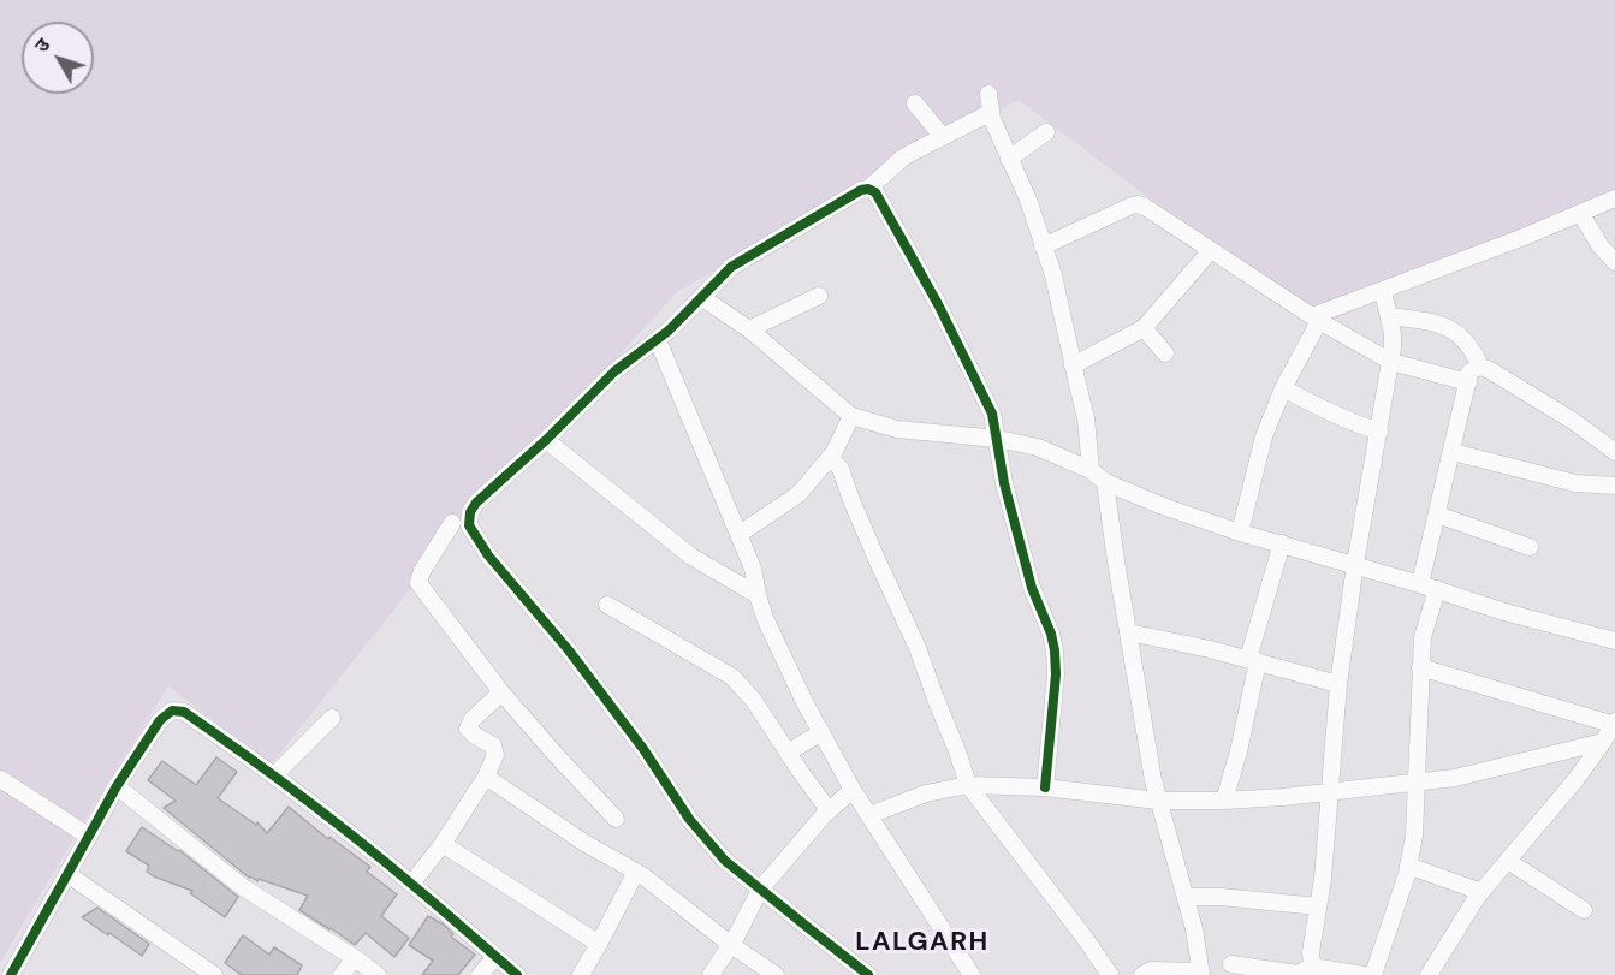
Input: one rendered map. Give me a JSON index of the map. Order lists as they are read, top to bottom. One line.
{"districts":["LALGARH"],"north":"top left"}
